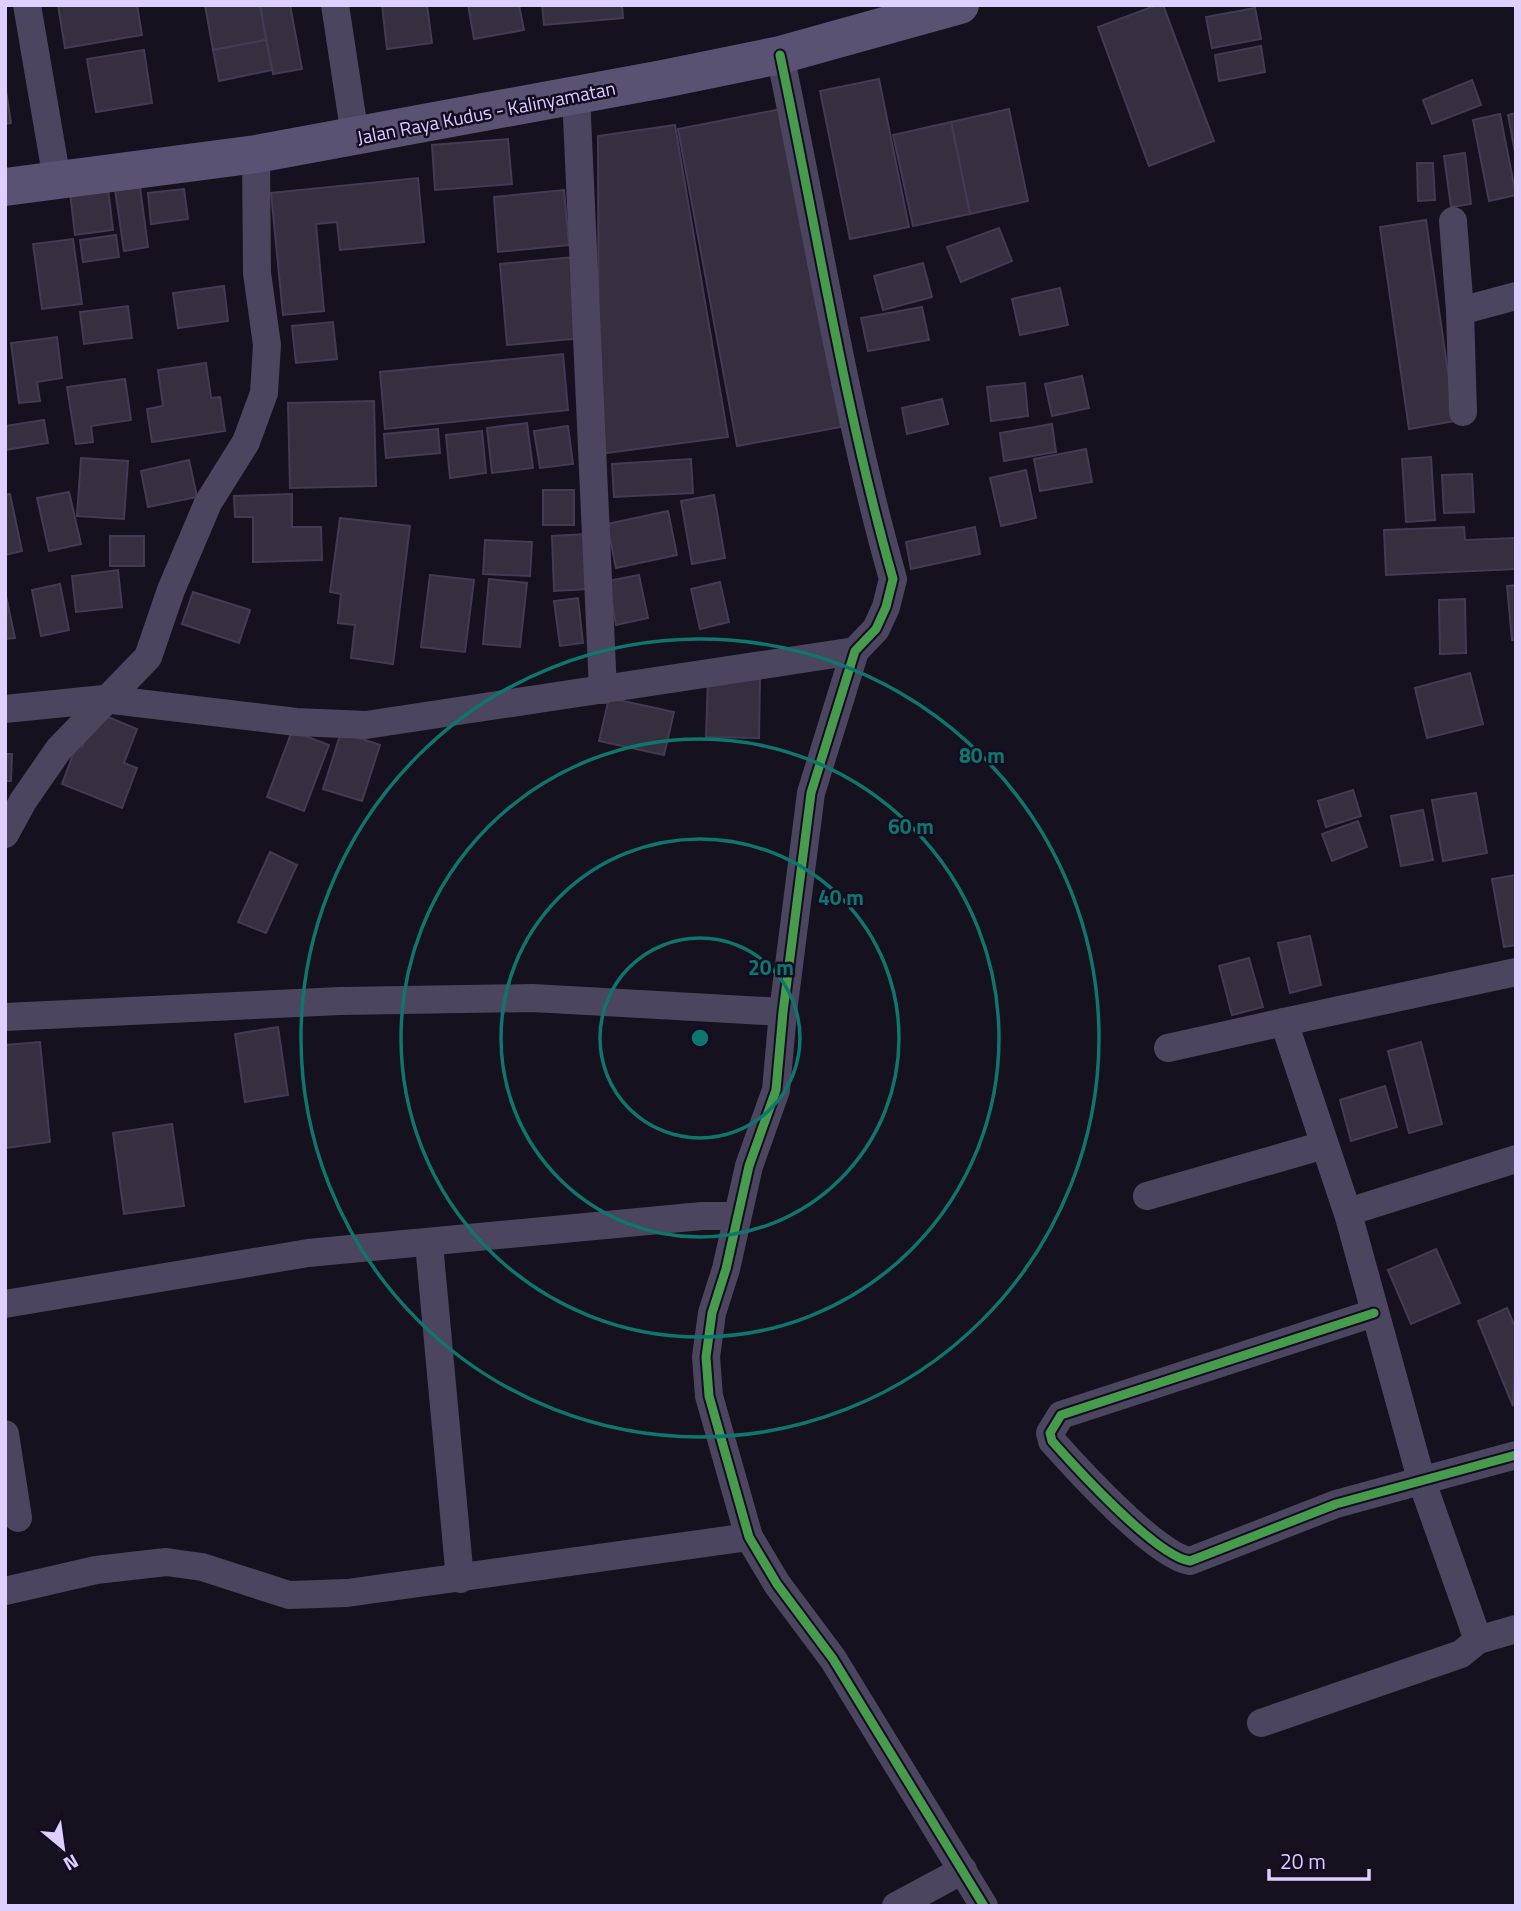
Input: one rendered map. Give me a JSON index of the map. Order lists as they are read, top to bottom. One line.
{"streets":{"main road":["Jalan Raya Kudus - Kalinyamatan"]},"scale_bar":"20 m","north":"bottom right","rings":["80 m","60 m","40 m","20 m"]}
